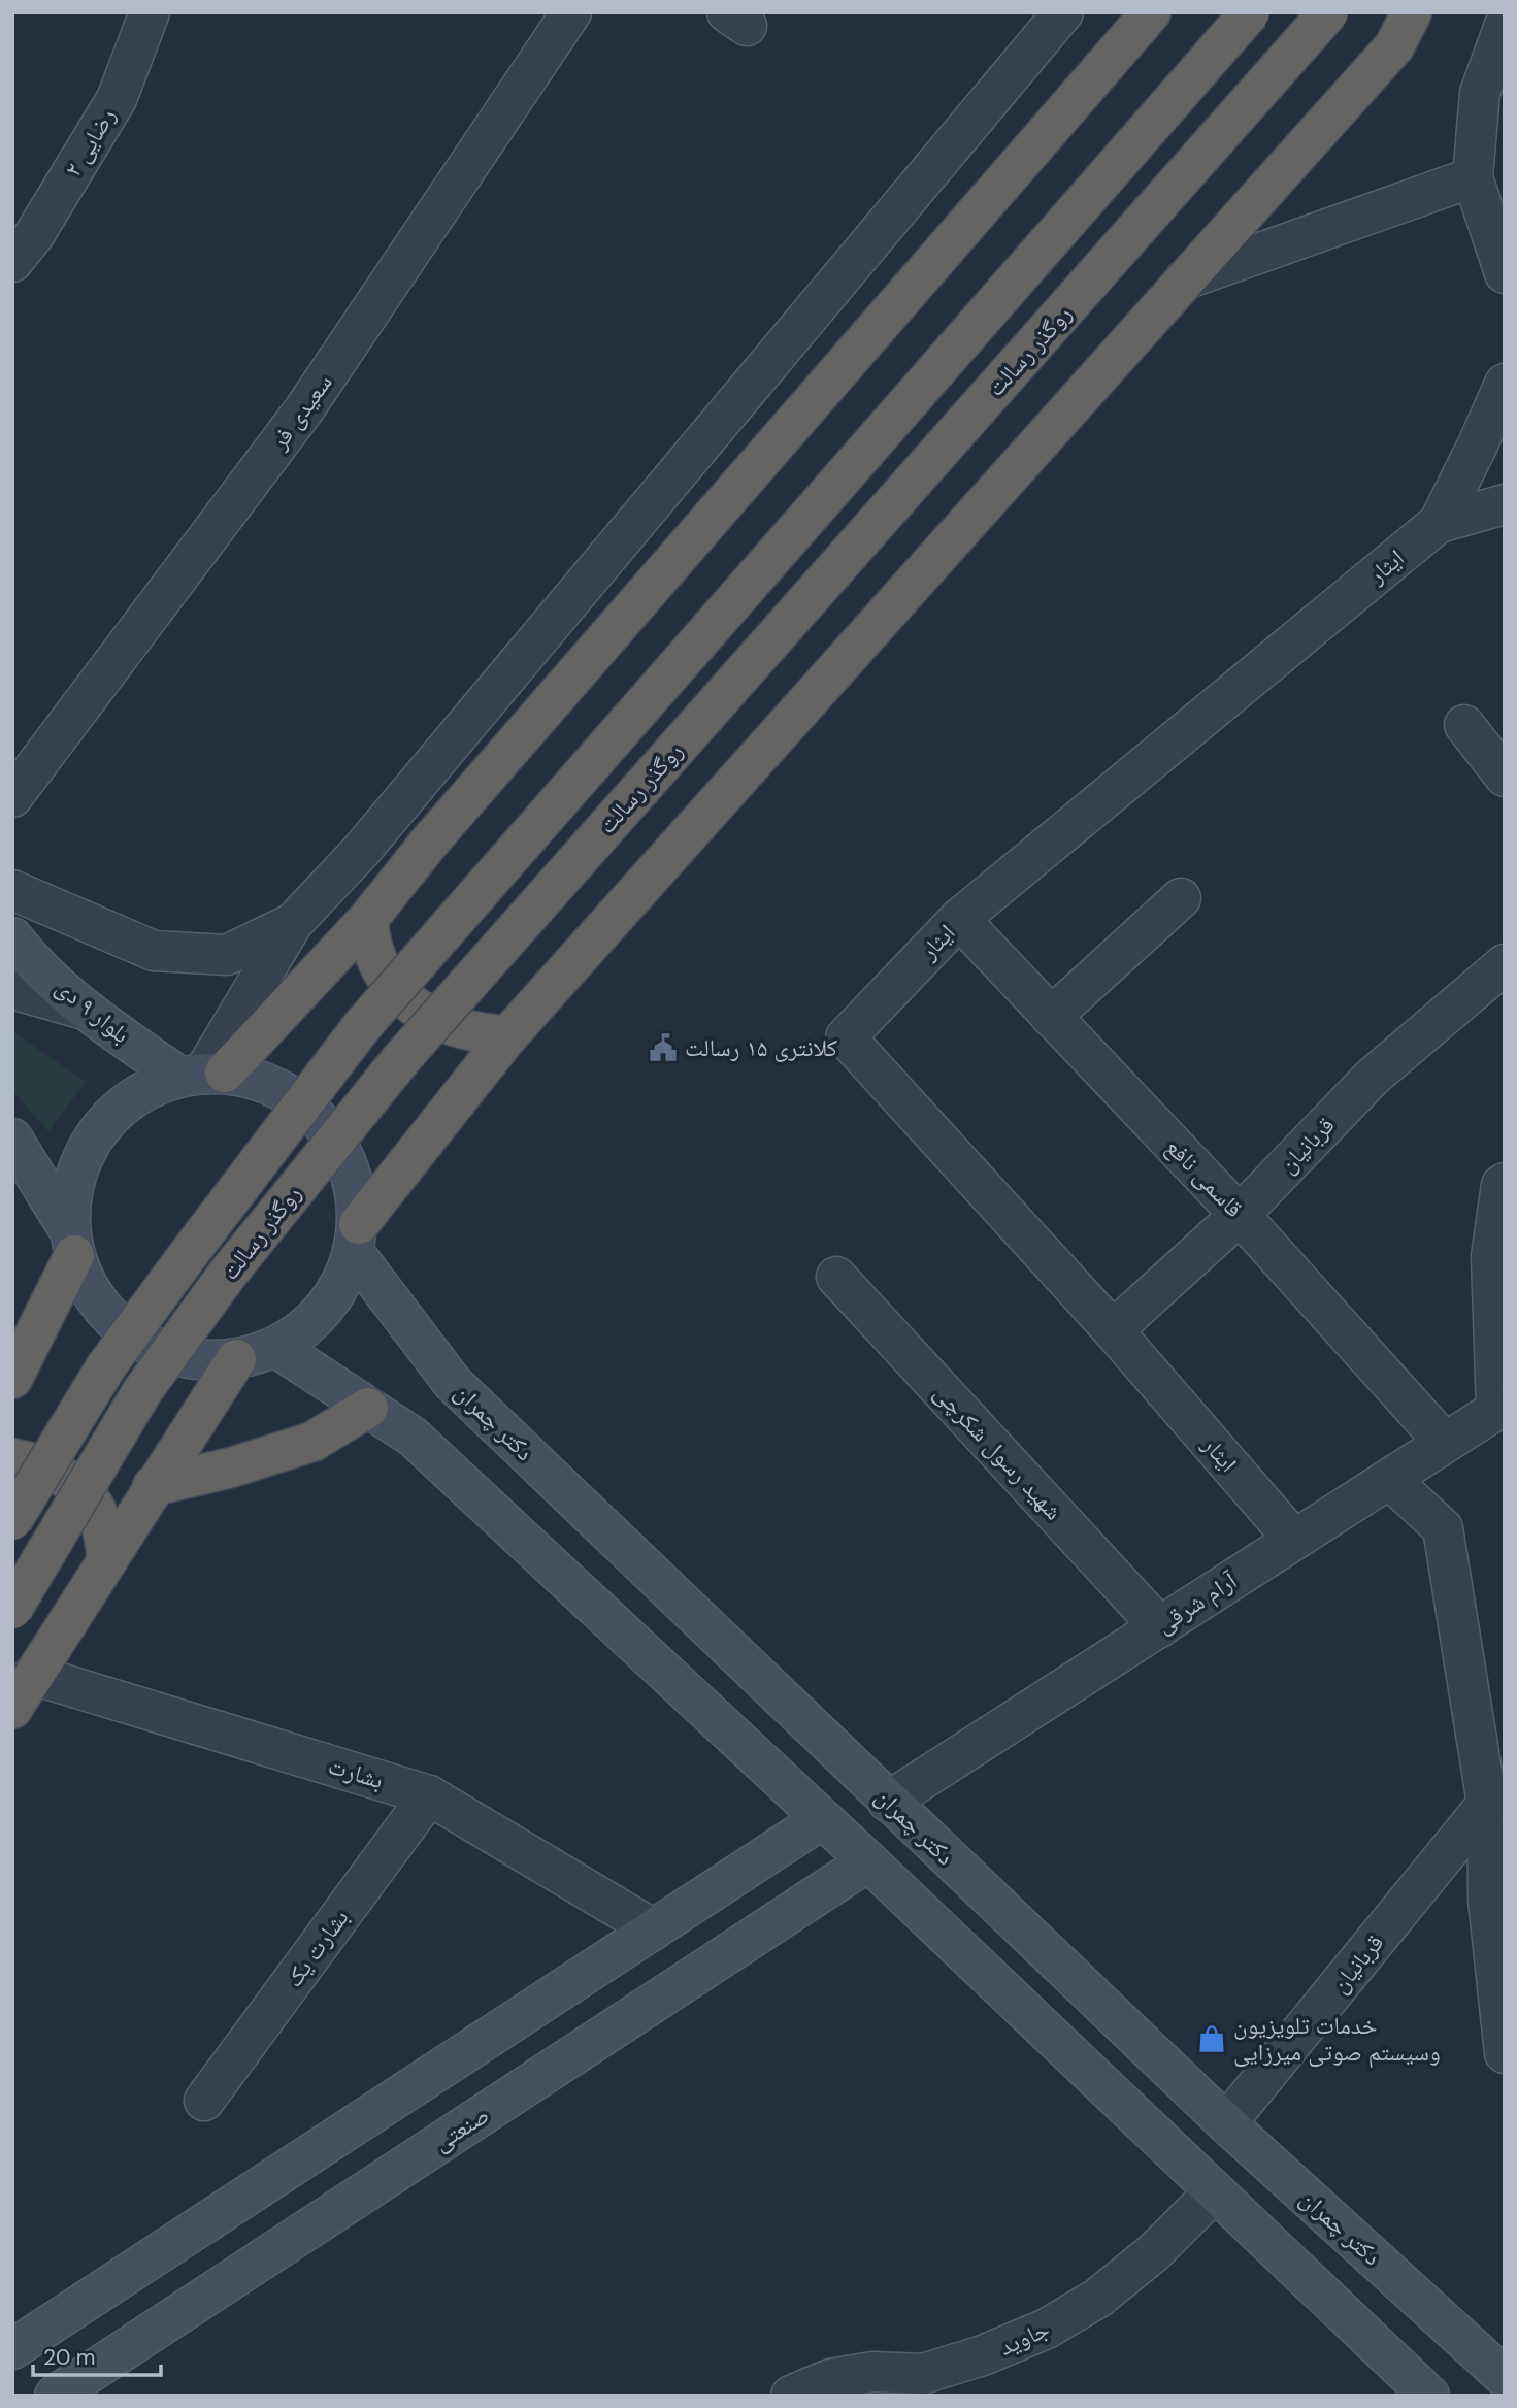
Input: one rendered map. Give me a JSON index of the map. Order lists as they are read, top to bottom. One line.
{"streets":{"highway":["روگذر رسالت"],"main road":["بلوار ۹ دی","دکتر چمران","صنعتی"],"street":["رضایی ۲","سعیدی فر","ایثار","قربانیان","قاسمی نافع","شهید رسول شکرچی","آرام شرقی","بشارت","بشارت یک","جاوید"]},"crossings":[["ایثار","قربانیان"],["ایثار","قاسمی نافع"],["ایثار","آرام شرقی"],["قربانیان","قاسمی نافع"],["قربانیان","دکتر چمران"],["قاسمی نافع","آرام شرقی"],["دکتر چمران","آرام شرقی"],["شهید رسول شکرچی","آرام شرقی"],["بشارت","بشارت یک"]],"places":{"public building":["کلانتری ۱۵ رسالت"],"shop":["خدمات تلویزیون وسیستم صوتی میرزایی"]},"scale_bar":"20 m"}
